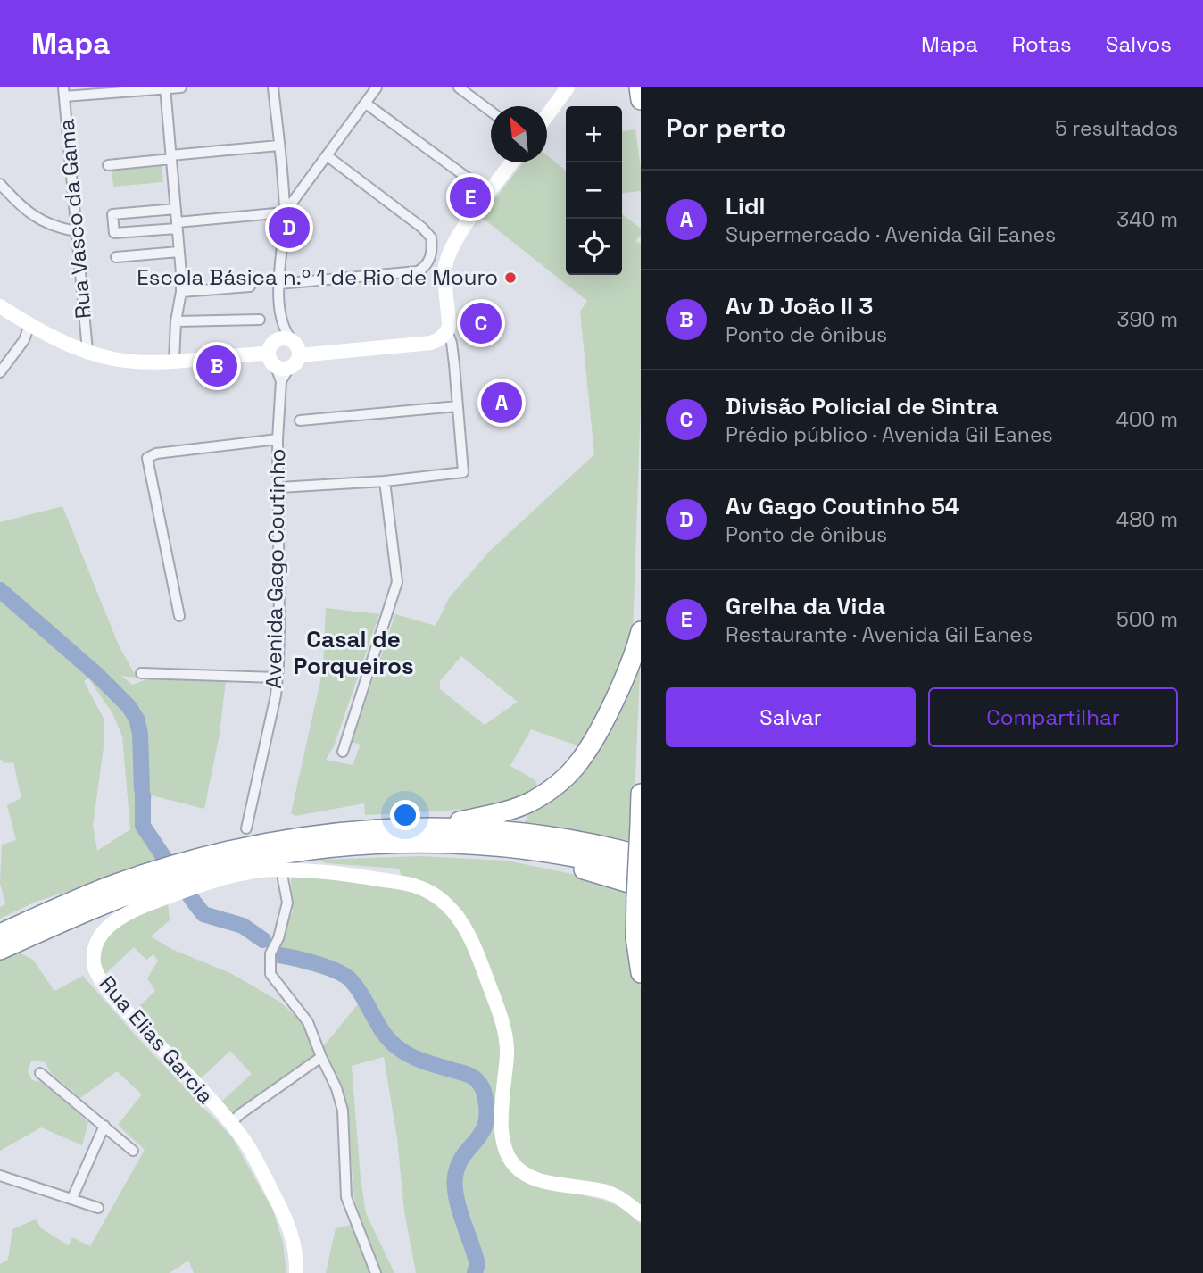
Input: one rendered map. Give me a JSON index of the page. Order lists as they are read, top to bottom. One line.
{"streets":{"street":["Rua Vasco da Gama","Avenida Gago Coutinho","Rua Elias Garcia"]},"districts":["Casal de Porqueiros"],"places":["Escola Básica n.º 1 de Rio de Mouro"],"north":"top left","page":{"header":"Mapa","nav":["Mapa","Rotas","Salvos"],"heading":["Por perto","5 resultados"],"map_buttons":["+","−"],"list":[{"mark":"A","name":"Lidl","note":"Supermercado · Avenida Gil Eanes","value":"340 m"},{"mark":"B","name":"Av D João II 3","note":"Ponto de ônibus","value":"390 m"},{"mark":"C","name":"Divisão Policial de Sintra","note":"Prédio público · Avenida Gil Eanes","value":"400 m"},{"mark":"D","name":"Av Gago Coutinho 54","note":"Ponto de ônibus","value":"480 m"},{"mark":"E","name":"Grelha da Vida","note":"Restaurante · Avenida Gil Eanes","value":"500 m"}],"pins":["E","D","C","B","A"],"buttons":["Salvar","Compartilhar"]}}
